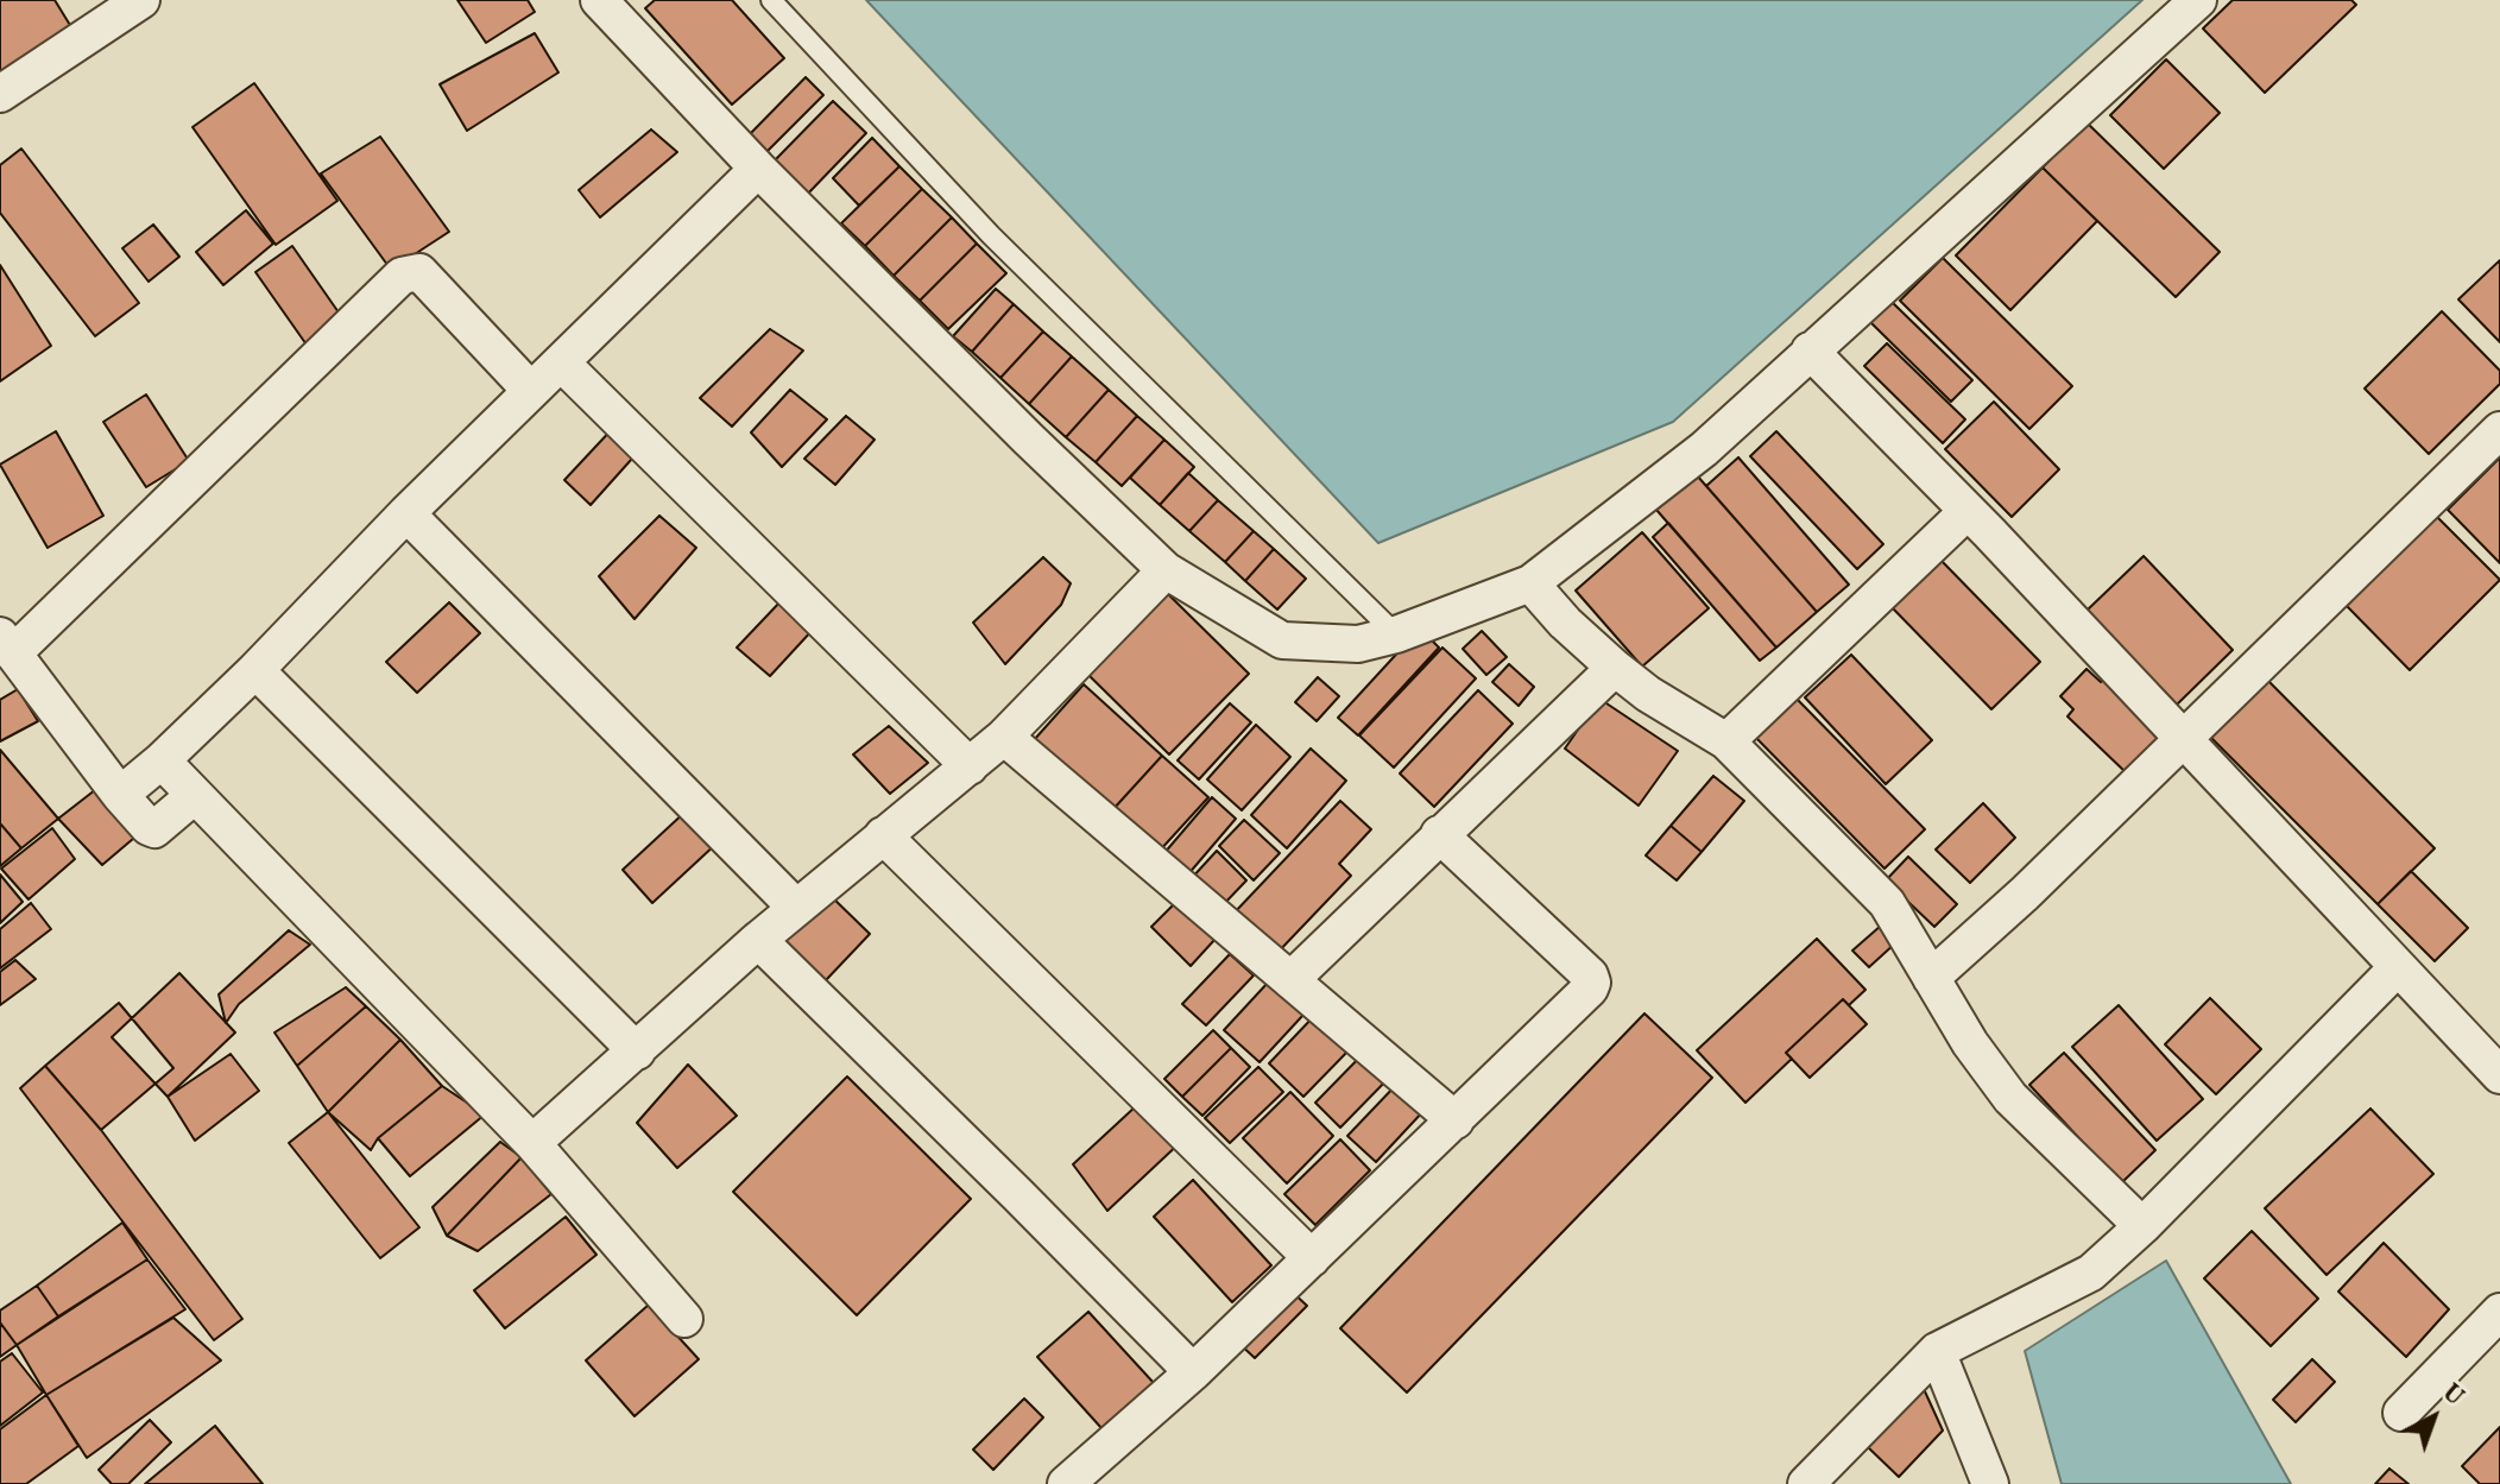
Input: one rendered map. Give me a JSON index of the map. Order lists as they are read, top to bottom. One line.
{"north":"top right"}
